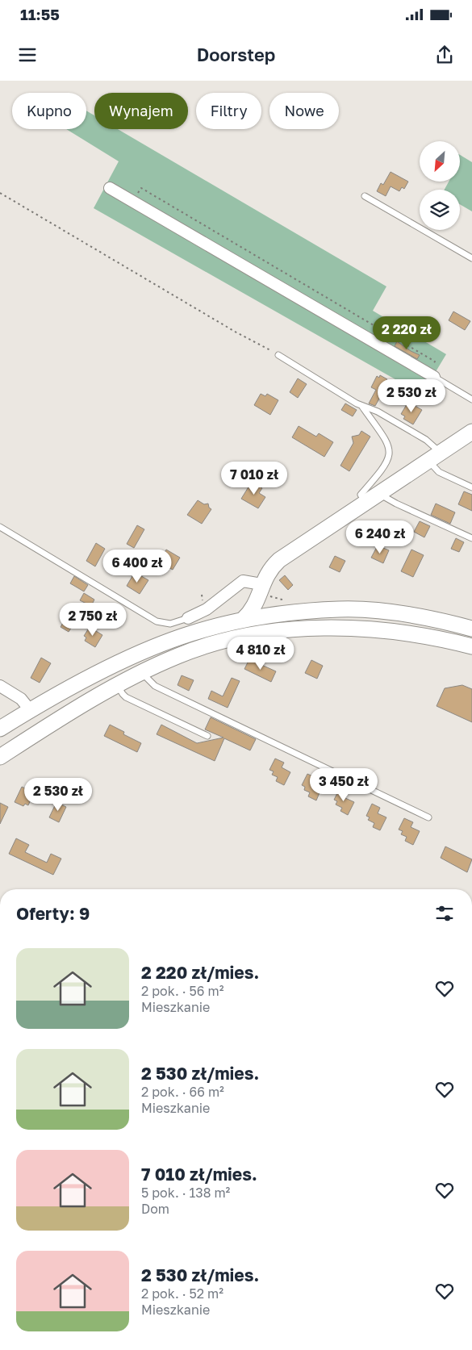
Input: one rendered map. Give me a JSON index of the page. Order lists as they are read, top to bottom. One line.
{"north":"bottom left","page":{"status":"11:55","header":"Doorstep","chip":["Kupno","Wynajem","Filtry","Nowe"],"price":["2 220 zł","2 530 zł","7 010 zł","6 240 zł","6 400 zł","2 750 zł","4 810 zł","3 450 zł","2 530 zł"],"heading":"Oferty: 9","list":[{"name":"2 220 zł/mies.","note":"2 pok. · 56 m² · Mieszkanie"},{"name":"2 530 zł/mies.","note":"2 pok. · 66 m² · Mieszkanie"},{"name":"7 010 zł/mies.","note":"5 pok. · 138 m² · Dom"},{"name":"2 530 zł/mies.","note":"2 pok. · 52 m² · Mieszkanie"}]}}
